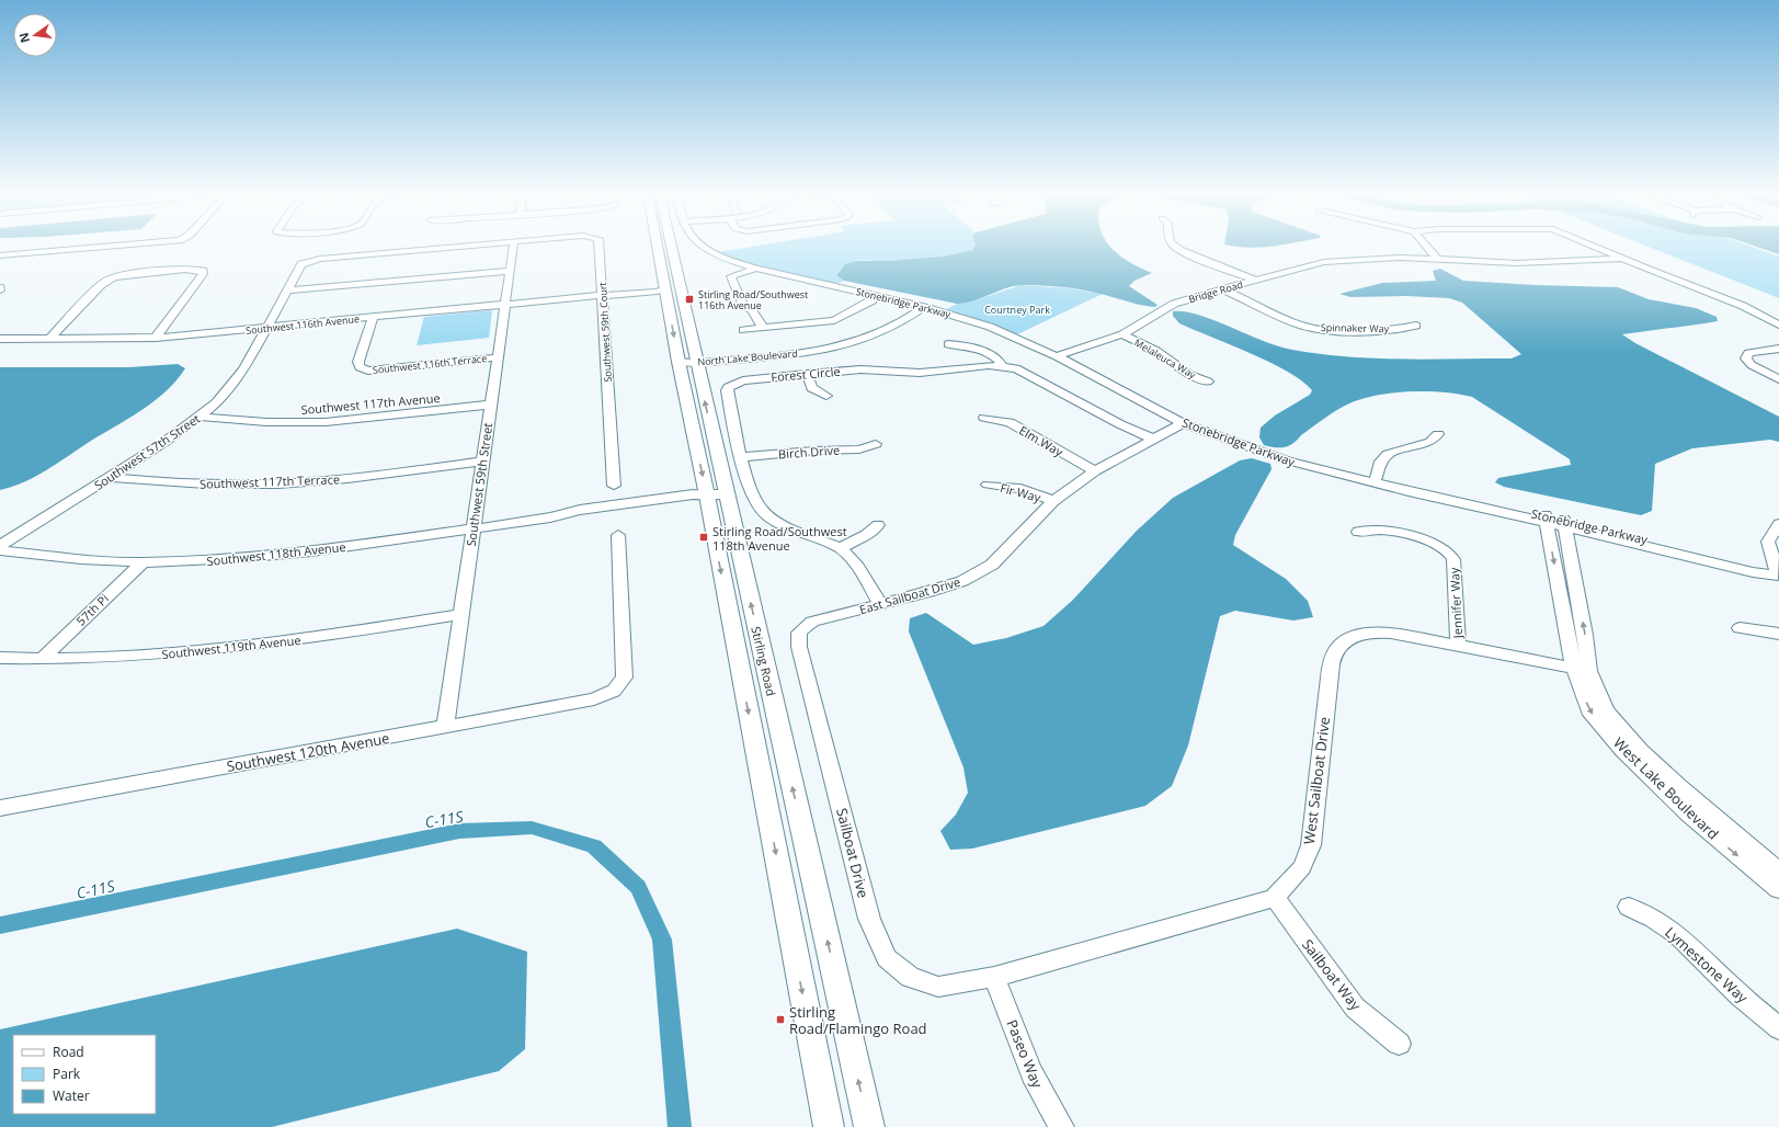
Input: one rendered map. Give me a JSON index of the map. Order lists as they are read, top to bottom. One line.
{"streets":{"main road":["Stirling Road"],"street":["Bridge Road","Stonebridge Parkway","Southwest 116th Avenue","Spinnaker Way","Southwest 59th Court","North Lake Boulevard","Melaleuca Way","Southwest 116th Terrace","Forest Circle","Southwest 117th Avenue","Elm Way","Southwest 57th Street","Birch Drive","Southwest 117th Terrace","Southwest 59th Street","Fir Way","Southwest 118th Avenue","East Sailboat Drive","Jennifer Way","57th Pi","Southwest 119th Avenue","Southwest 120th Avenue","West Sailboat Drive","West Lake Boulevard","Sailboat Drive","Lymestone Way","Sailboat Way","Paseo Way"]},"crossings":[["Bridge Road","Stonebridge Parkway"],["Bridge Road","Spinnaker Way"],["Bridge Road","Melaleuca Way"],["Stonebridge Parkway","North Lake Boulevard"],["Stonebridge Parkway","East Sailboat Drive"],["Stonebridge Parkway","West Lake Boulevard"],["Southwest 116th Avenue","Southwest 59th Court"],["Southwest 116th Avenue","Southwest 116th Terrace"],["Southwest 116th Avenue","Southwest 57th Street"],["Southwest 116th Avenue","Southwest 59th Street"],["Southwest 116th Avenue","Stirling Road"],["North Lake Boulevard","Stirling Road"],["Southwest 116th Terrace","Southwest 59th Street"],["Forest Circle","Birch Drive"],["Forest Circle","East Sailboat Drive"],["Southwest 117th Avenue","Southwest 57th Street"],["Southwest 117th Avenue","Southwest 59th Street"],["Elm Way","East Sailboat Drive"],["Southwest 57th Street","Southwest 117th Terrace"],["Southwest 117th Terrace","Southwest 59th Street"],["Southwest 59th Street","Southwest 118th Avenue"],["Southwest 59th Street","Southwest 119th Avenue"],["Southwest 59th Street","Southwest 120th Avenue"],["Fir Way","East Sailboat Drive"],["Southwest 118th Avenue","57th Pi"],["Southwest 118th Avenue","Stirling Road"],["East Sailboat Drive","Sailboat Drive"],["Jennifer Way","West Sailboat Drive"],["57th Pi","Southwest 119th Avenue"],["West Sailboat Drive","West Lake Boulevard"],["West Sailboat Drive","Sailboat Drive"],["West Sailboat Drive","Sailboat Way"],["West Sailboat Drive","Paseo Way"],["Sailboat Drive","Paseo Way"]],"water":["C-11S"],"parks":["Courtney Park"],"places":{"transit":["Stirling Road/Southwest 116th Avenue","Stirling Road/Southwest 118th Avenue","Stirling Road/Flamingo Road"]},"legend":["Road","Park","Water"],"north":"left"}
